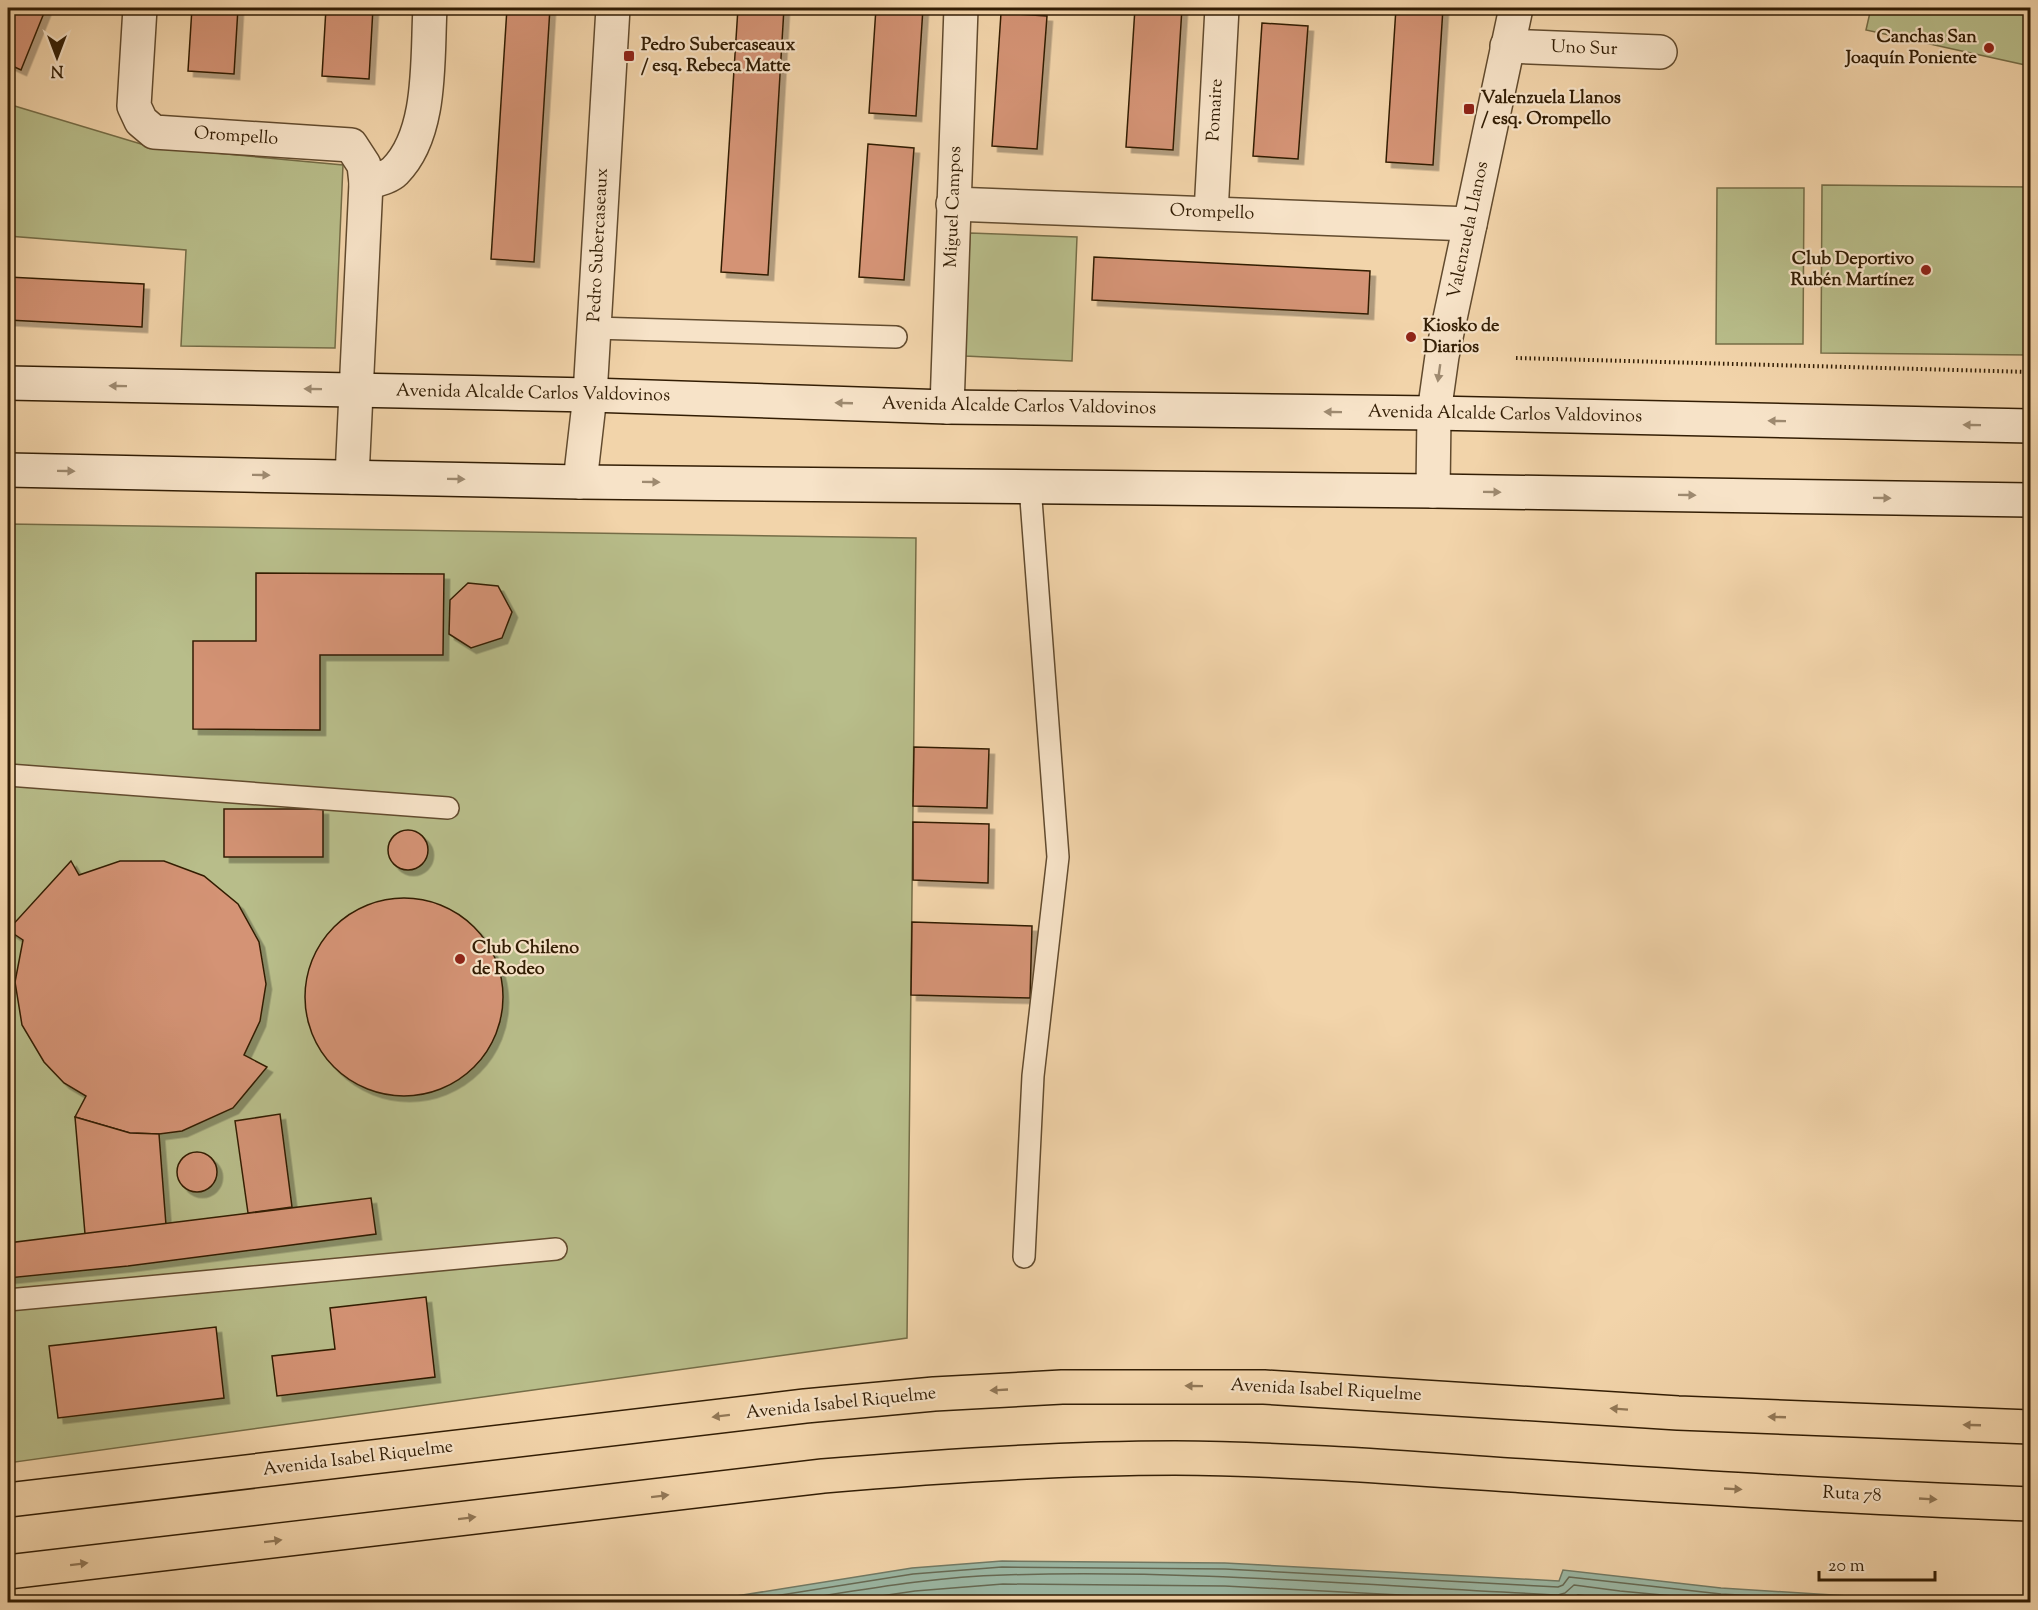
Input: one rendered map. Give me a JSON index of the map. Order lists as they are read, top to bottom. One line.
{"streets":{"highway":["Avenida Isabel Riquelme","Ruta 78"],"main road":["Uno Sur","Pomaire","Orompello","Miguel Campos","Valenzuela Llanos","Pedro Subercaseaux","Avenida Alcalde Carlos Valdovinos"]},"crossings":[["Uno Sur","Valenzuela Llanos"],["Pomaire","Orompello"],["Orompello","Miguel Campos"],["Orompello","Valenzuela Llanos"],["Miguel Campos","Avenida Alcalde Carlos Valdovinos"],["Valenzuela Llanos","Avenida Alcalde Carlos Valdovinos"],["Pedro Subercaseaux","Avenida Alcalde Carlos Valdovinos"]],"one_way":["Valenzuela Llanos","Avenida Isabel Riquelme","Ruta 78"],"places":{"other":["Canchas San Joaquín Poniente","Club Deportivo Rubén Martínez","Kiosko de Diarios","Club Chileno de Rodeo"],"transit":["Pedro Subercaseaux / esq. Rebeca Matte","Valenzuela Llanos / esq. Orompello"]},"scale_bar":"20 m","north":"bottom"}
